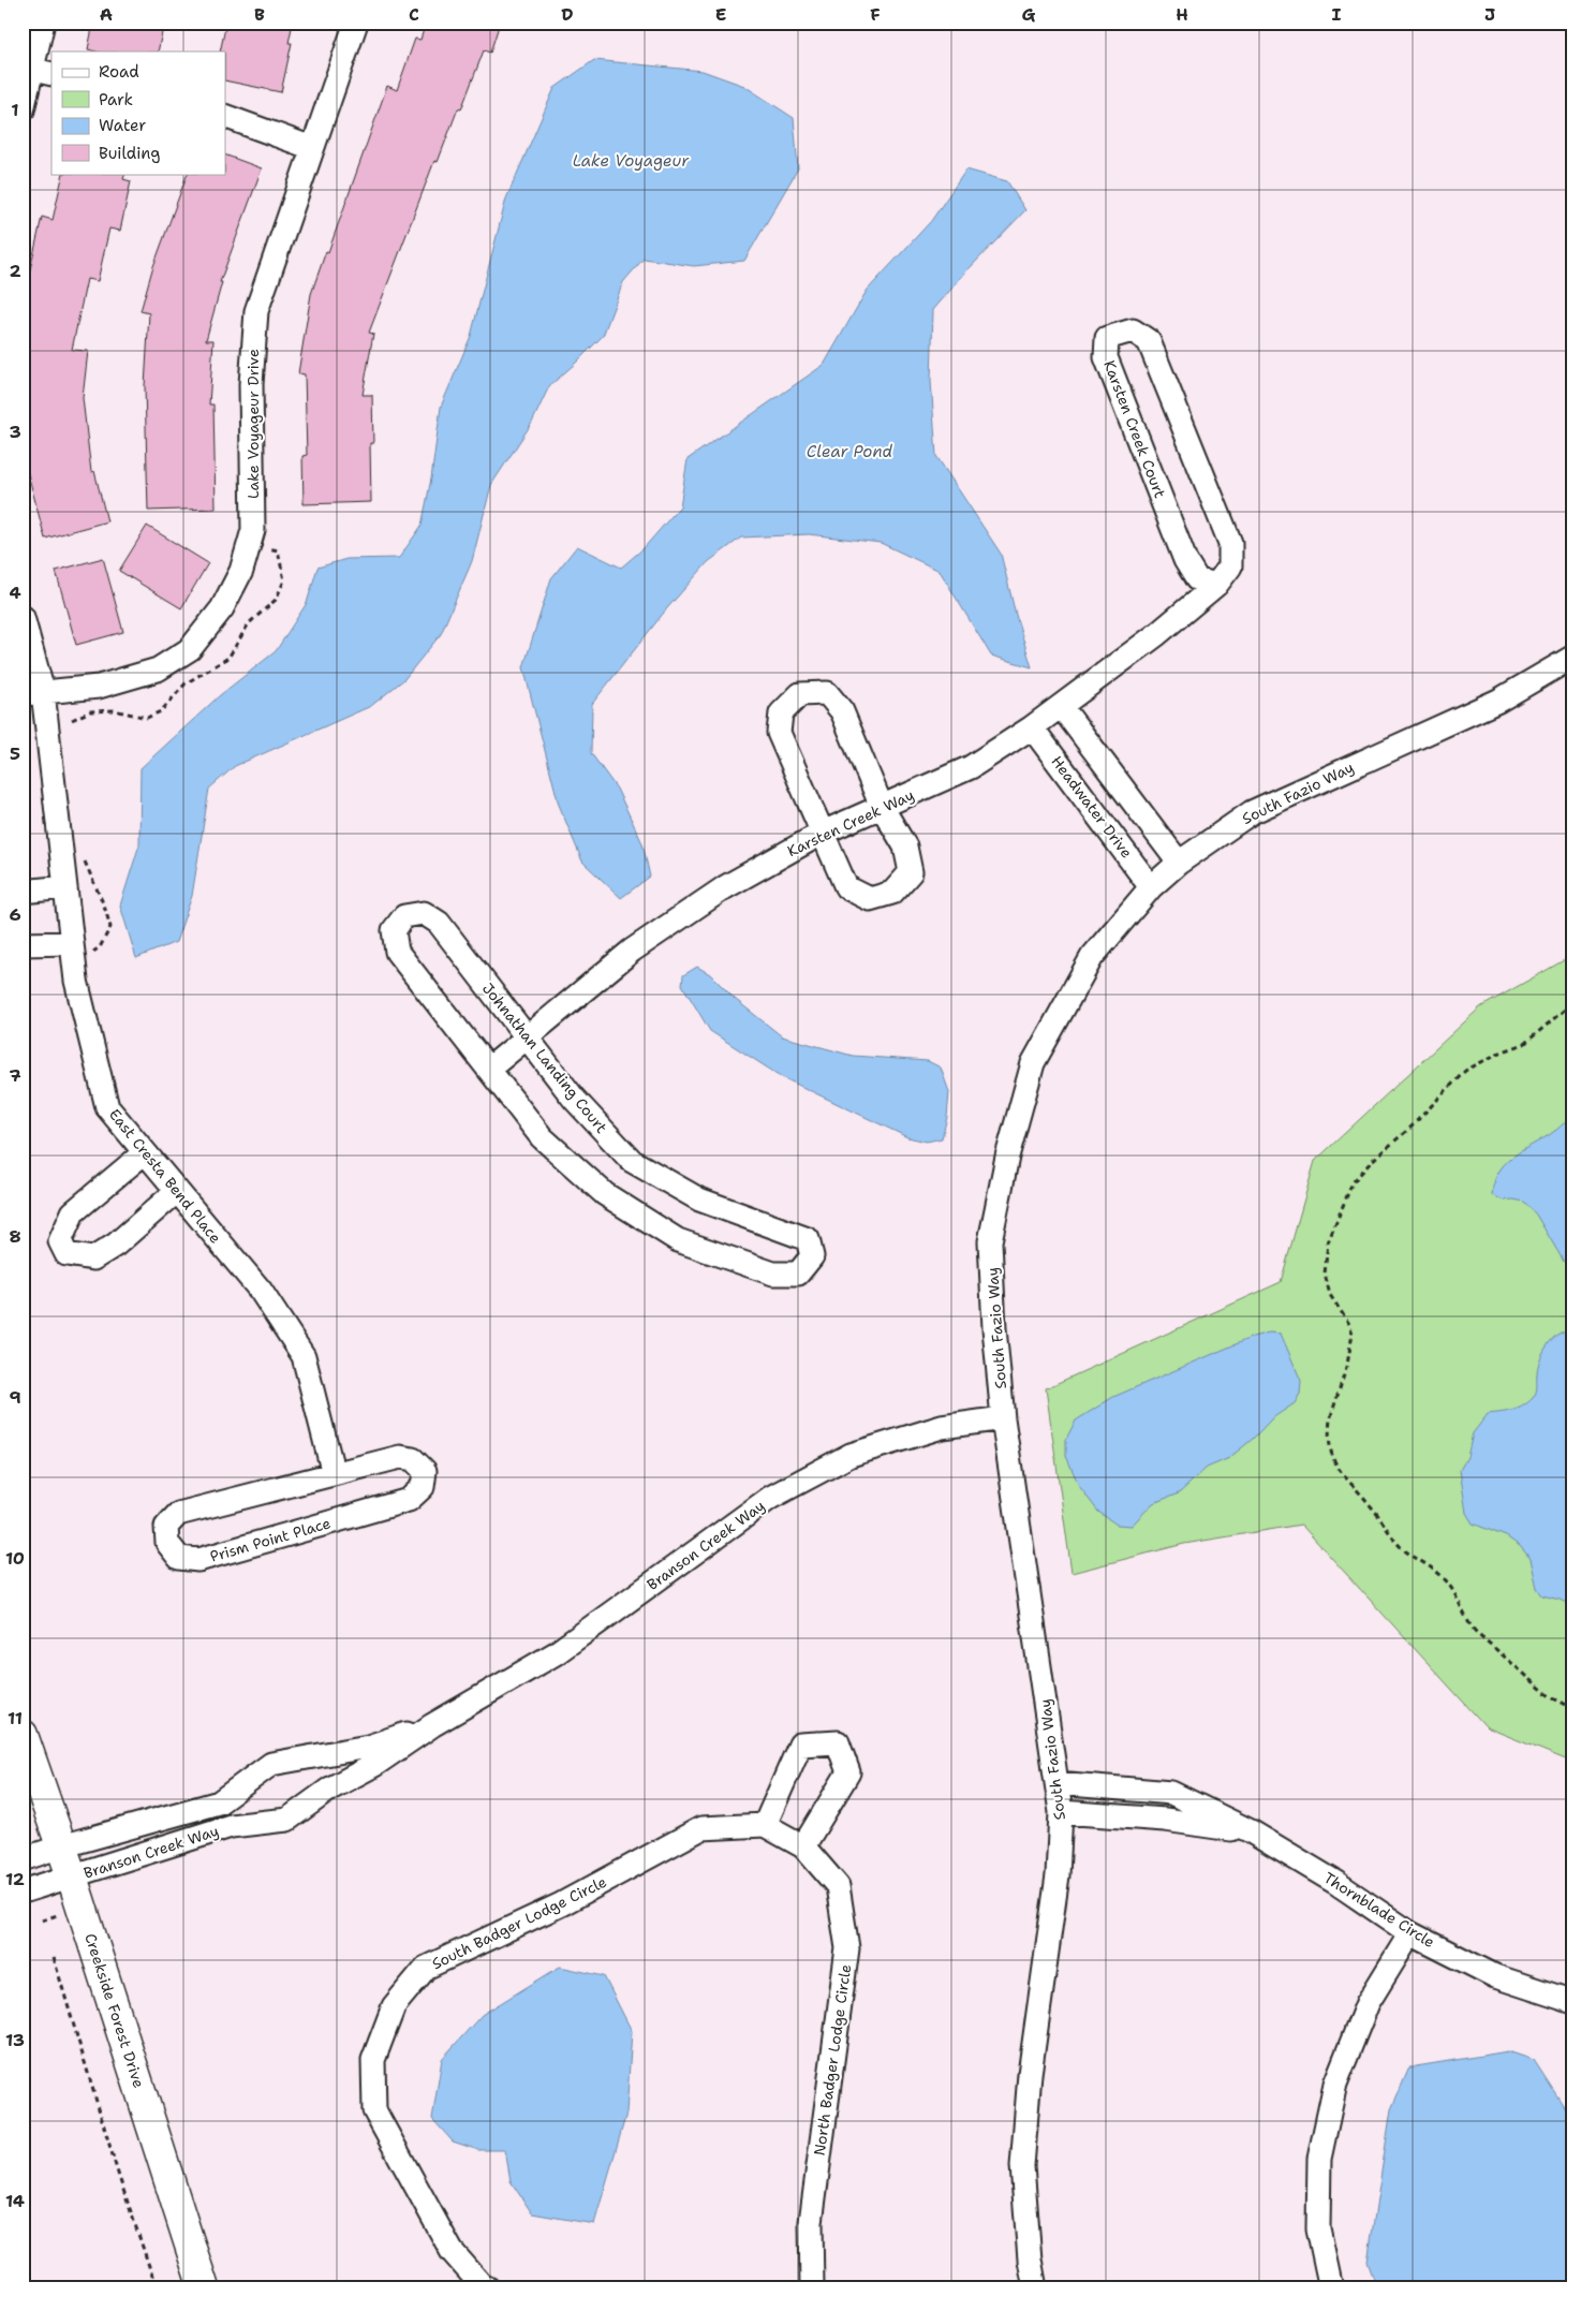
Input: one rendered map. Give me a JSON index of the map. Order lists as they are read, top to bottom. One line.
{"streets":{"main road":["Creekside Forest Drive"],"street":["Lake Voyageur Drive","Karsten Creek Court","South Fazio Way","Headwater Drive","Karsten Creek Way","Johnathan Landing Court","East Cresta Bend Place","Prism Point Place","Branson Creek Way","Thornblade Circle","South Badger Lodge Circle","North Badger Lodge Circle"]},"crossings":[["Lake Voyageur Drive","East Cresta Bend Place"],["Karsten Creek Court","Karsten Creek Way"],["South Fazio Way","Headwater Drive"],["South Fazio Way","Branson Creek Way"],["South Fazio Way","Thornblade Circle"],["Headwater Drive","Karsten Creek Way"],["Karsten Creek Way","Johnathan Landing Court"],["East Cresta Bend Place","Prism Point Place"],["Branson Creek Way","Creekside Forest Drive"],["South Badger Lodge Circle","North Badger Lodge Circle"]],"water":["Lake Voyageur","Clear Pond"],"legend":["Road","Park","Water","Building"],"grid":{"columns":["A","B","C","D","E","F","G","H","I","J"],"rows":["1","2","3","4","5","6","7","8","9","10","11","12","13","14"]}}
